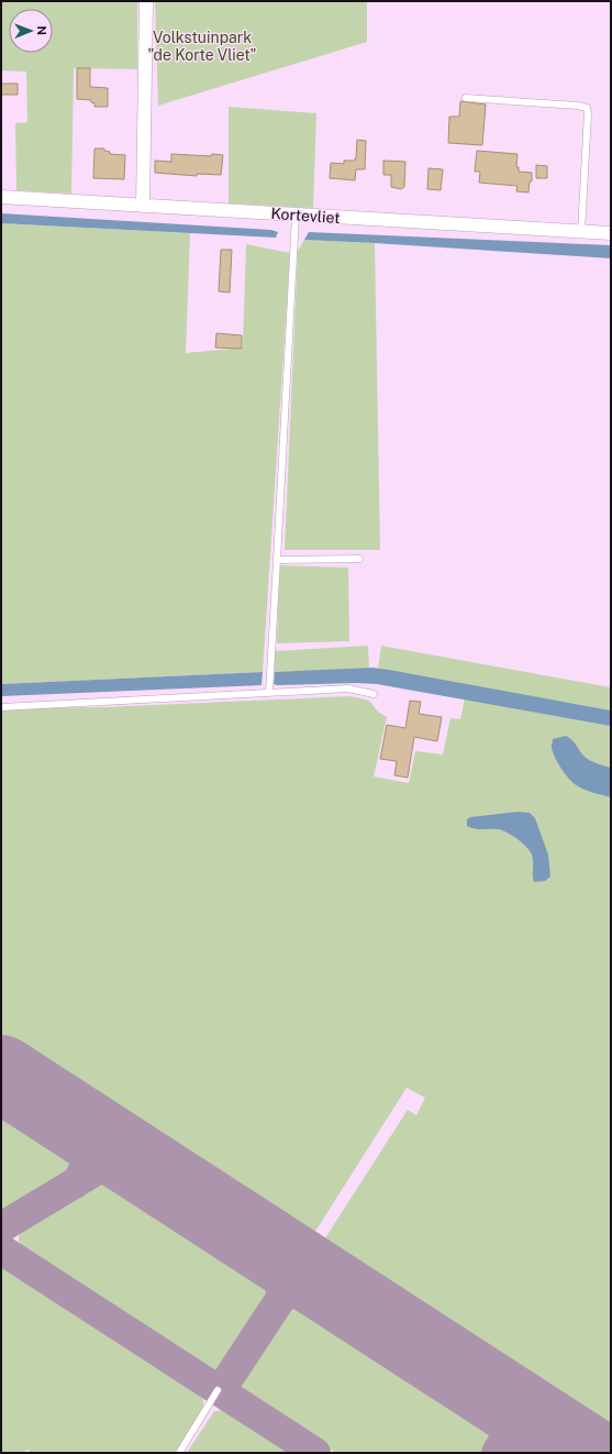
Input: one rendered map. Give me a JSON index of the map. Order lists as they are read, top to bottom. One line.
{"streets":{"street":["Kortevliet"]},"parks":["Volkstuinpark \"de Korte Vliet\""],"north":"right"}
